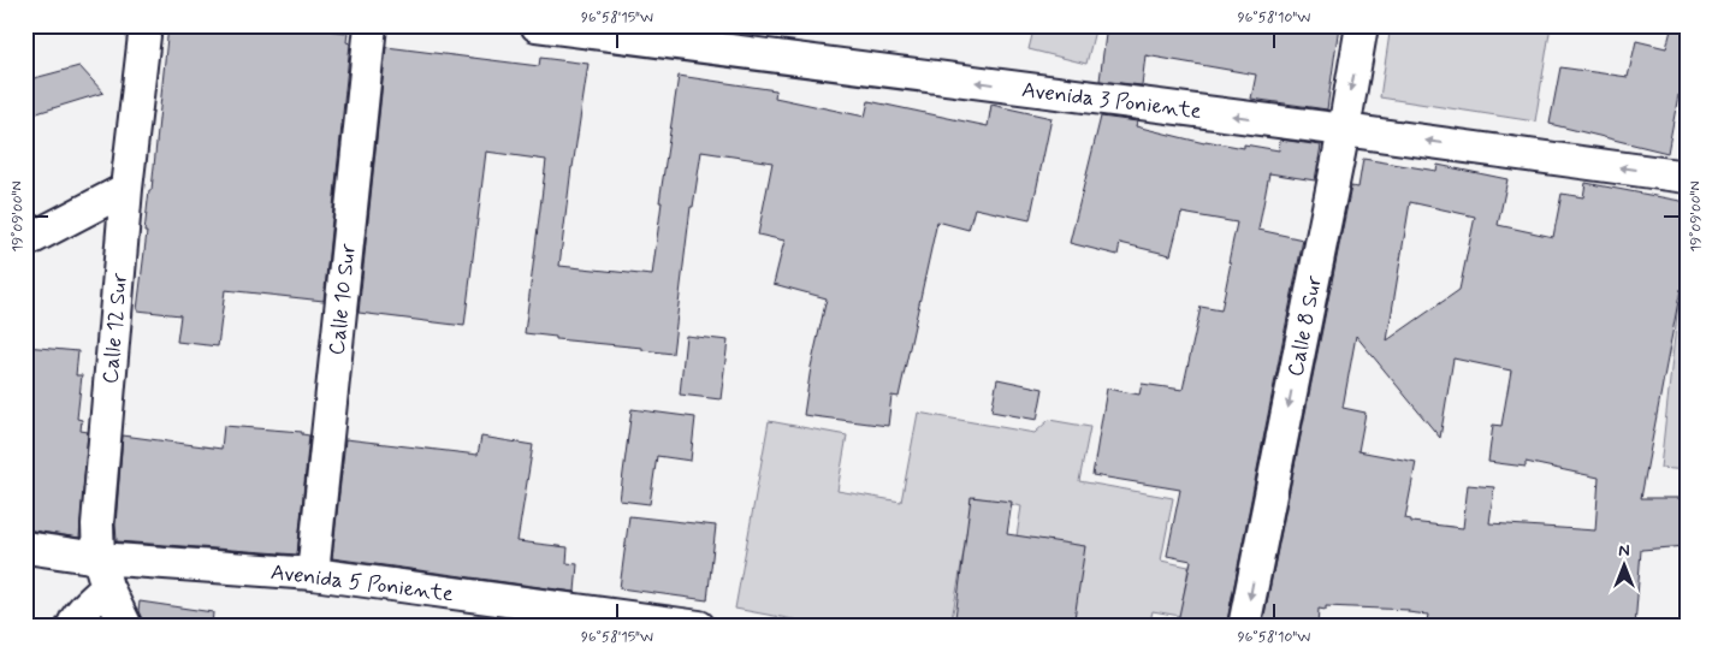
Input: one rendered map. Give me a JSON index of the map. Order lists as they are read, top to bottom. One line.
{"streets":{"street":["Avenida 3 Poniente","Calle 10 Sur","Calle 8 Sur","Calle 12 Sur","Avenida 5 Poniente"]},"crossings":[["Avenida 3 Poniente","Calle 8 Sur"],["Calle 10 Sur","Avenida 5 Poniente"],["Calle 12 Sur","Avenida 5 Poniente"]],"one_way":["Avenida 3 Poniente","Calle 8 Sur"],"north":"top","coordinates":["96°58'15\"W","96°58'10\"W","19°09'00\"N"]}
